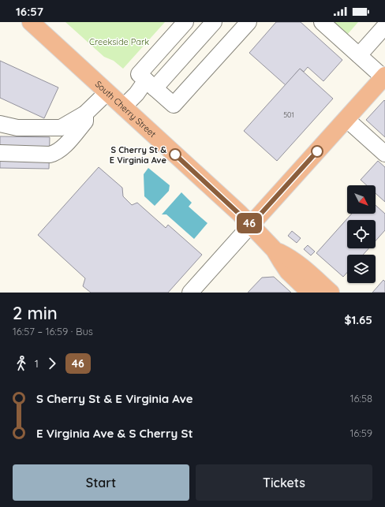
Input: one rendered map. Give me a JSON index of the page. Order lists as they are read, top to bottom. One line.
{"streets":{"main road":["South Cherry Street"]},"parks":["Creekside Park"],"places":["S Cherry St & E Virginia Ave"],"lines":["bus line 46"],"house_numbers":["501"],"north":"bottom right","page":{"status":"16:57","on_map":"46","heading":["2 min","16:57 – 16:59 · Bus","$1.65"],"legs":["1","46"],"list":[{"name":"S Cherry St & E Virginia Ave","value":"16:58"},{"name":"E Virginia Ave & S Cherry St","value":"16:59"}],"buttons":["Start","Tickets"]}}
